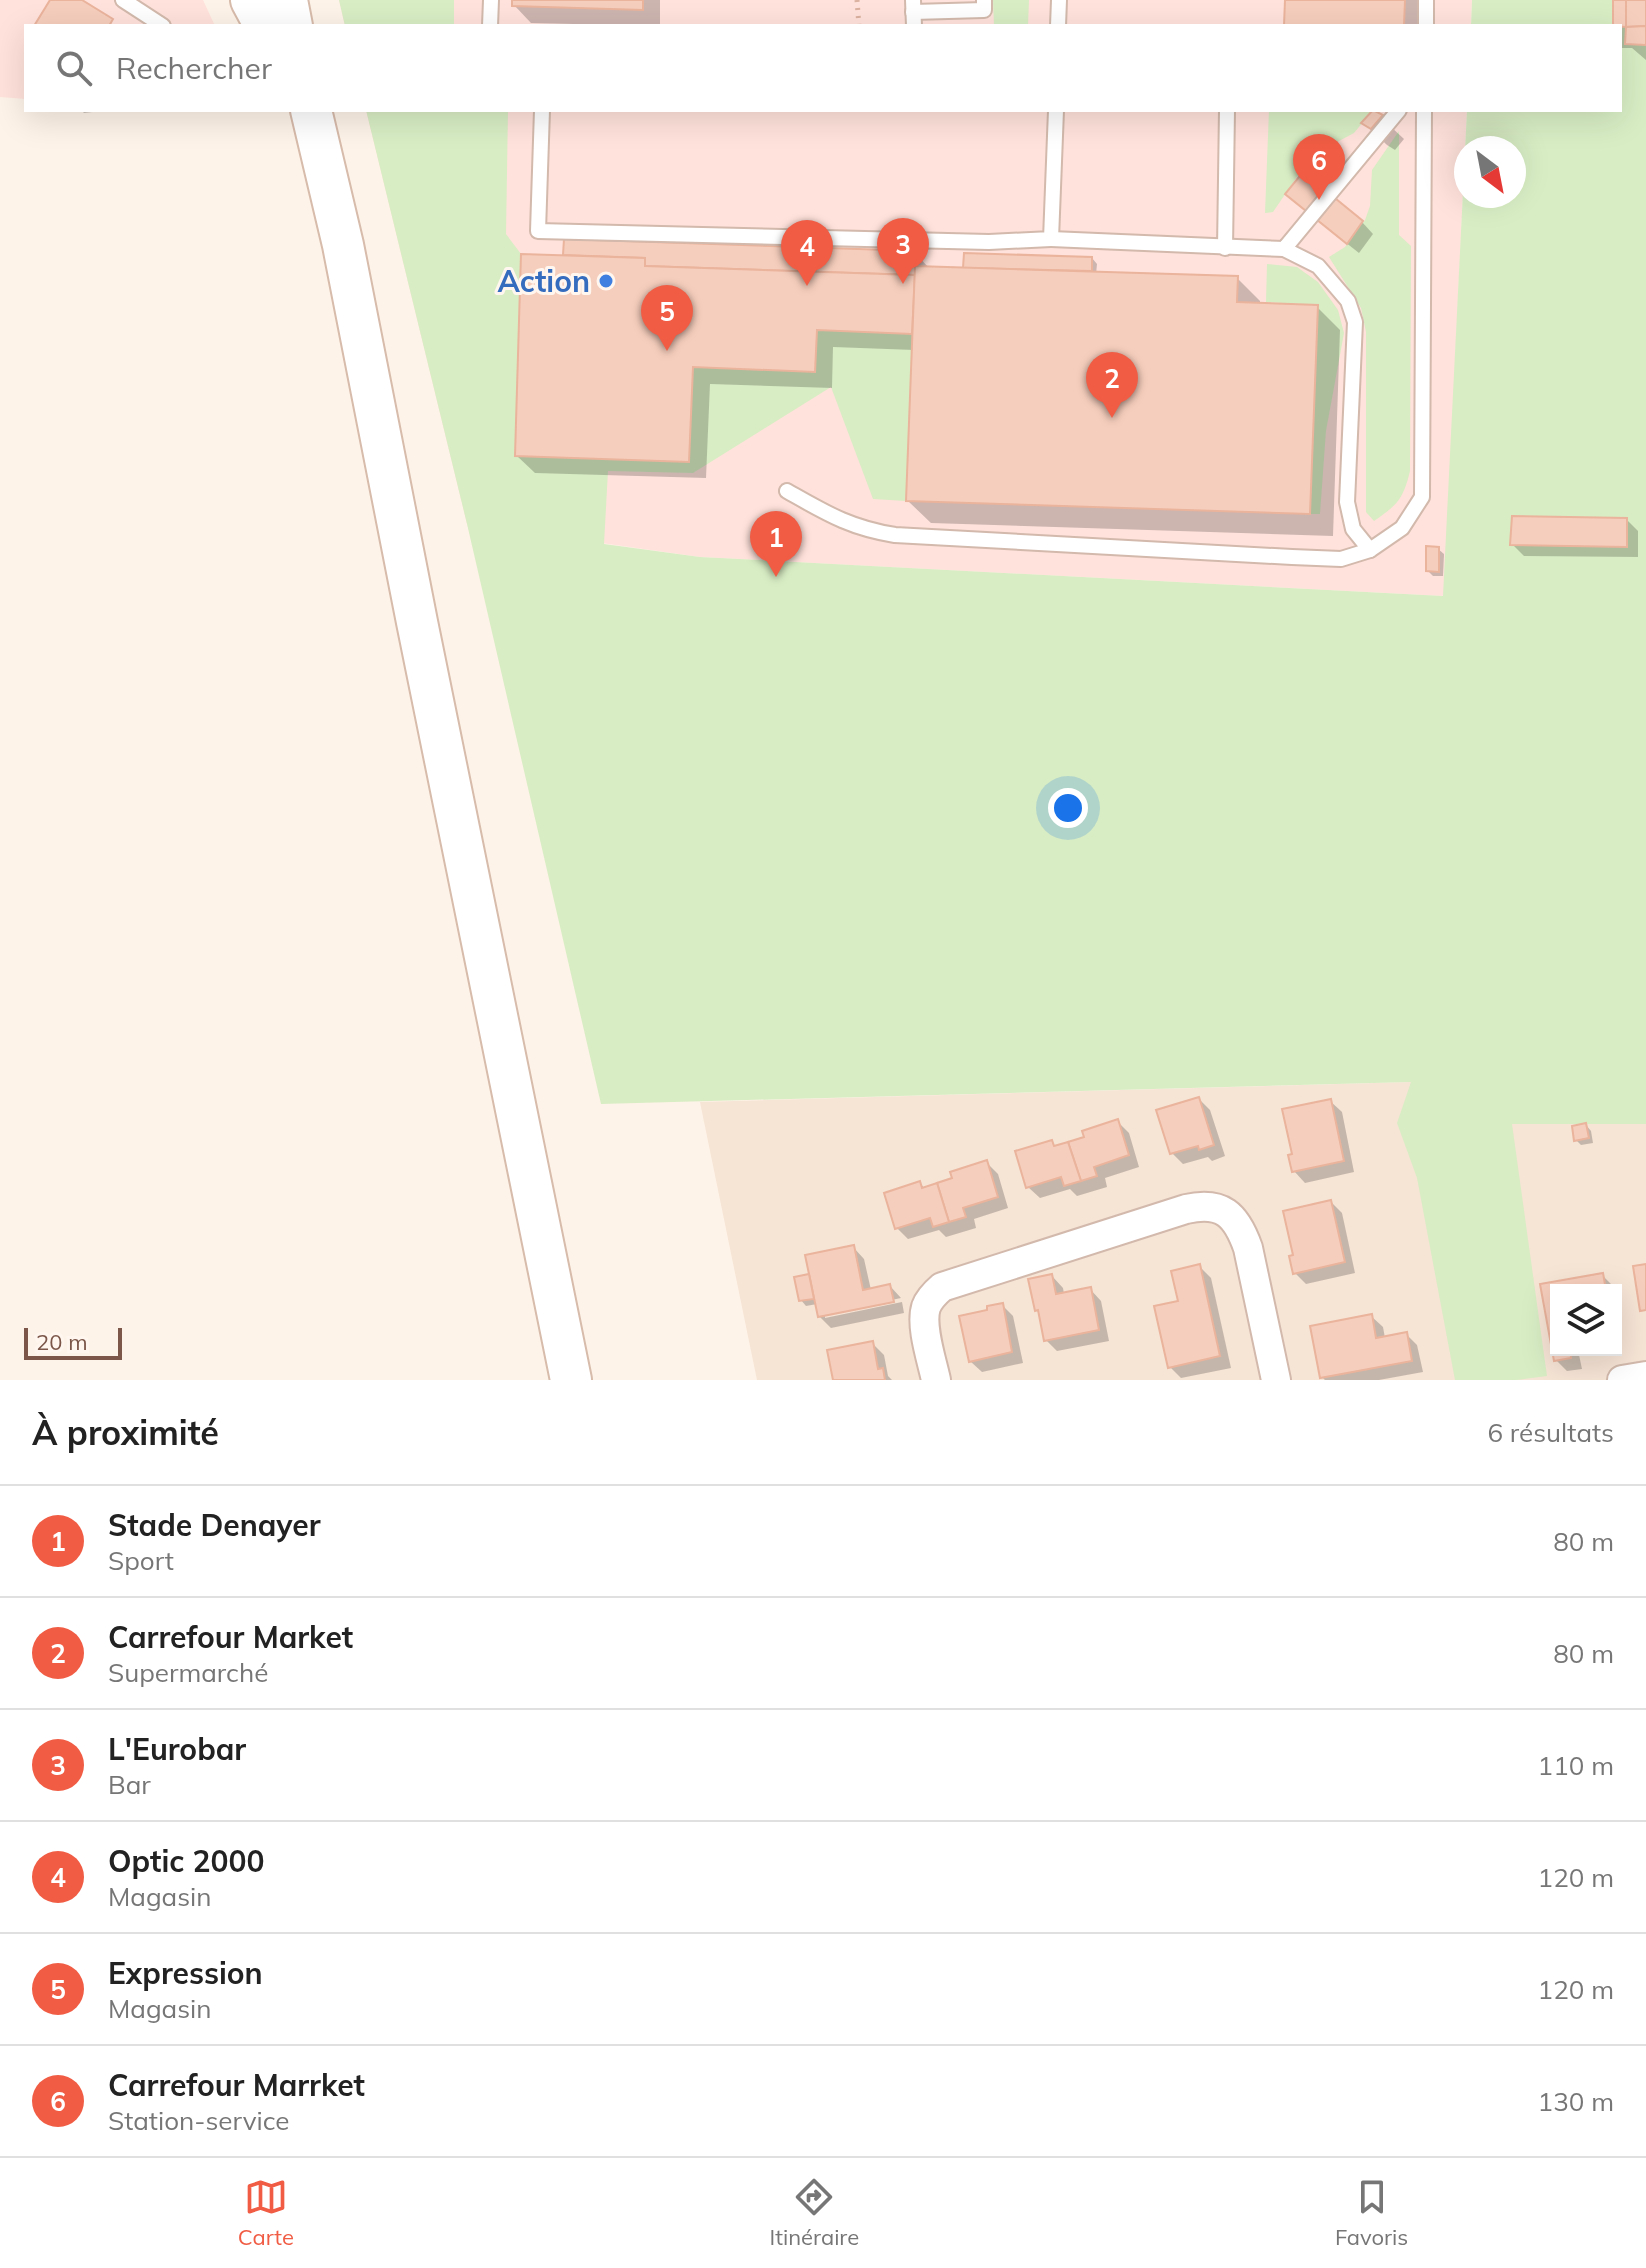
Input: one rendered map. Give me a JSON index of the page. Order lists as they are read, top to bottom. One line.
{"places":["Action"],"scale_bar":"20 m","north":"bottom right","page":{"search":"Rechercher","pins":["6","3","4","5","2","1"],"scale":"20 m","heading":["À proximité","6 résultats"],"list":[{"mark":"1","name":"Stade Denayer","note":"Sport","value":"80 m"},{"mark":"2","name":"Carrefour Market","note":"Supermarché","value":"80 m"},{"mark":"3","name":"L'Eurobar","note":"Bar","value":"110 m"},{"mark":"4","name":"Optic 2000","note":"Magasin","value":"120 m"},{"mark":"5","name":"Expression","note":"Magasin","value":"120 m"},{"mark":"6","name":"Carrefour Marrket","note":"Station-service","value":"130 m"}],"nav":["Carte","Itinéraire","Favoris"]}}
